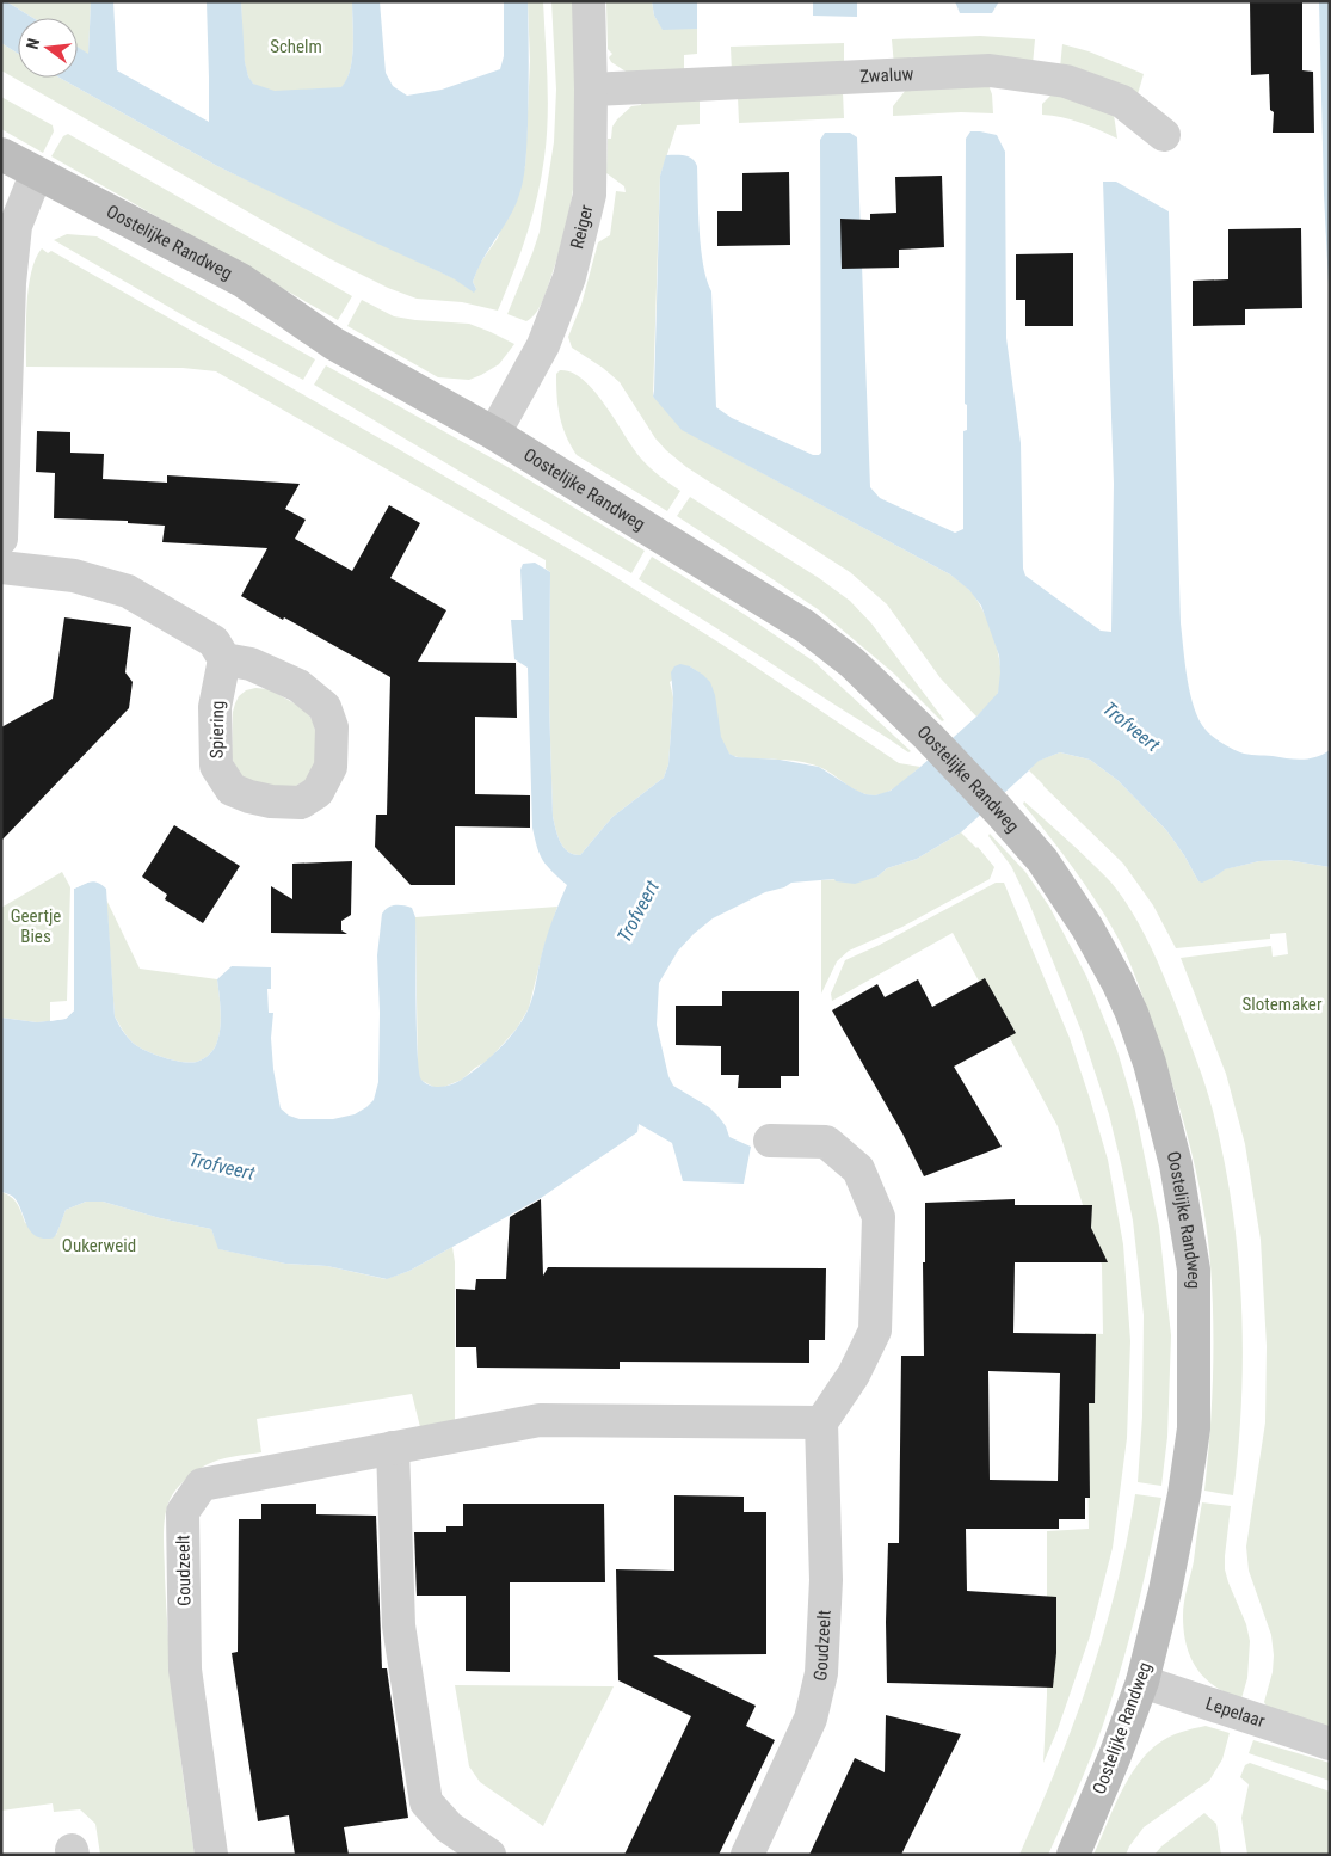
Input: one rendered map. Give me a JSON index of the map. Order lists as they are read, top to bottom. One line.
{"streets":{"street":["Zwaluw","Reiger","Oostelijke Randweg","Spiering","Goudzeelt","Lepelaar"]},"crossings":[["Zwaluw","Reiger"],["Reiger","Oostelijke Randweg"],["Oostelijke Randweg","Lepelaar"]],"water":["Trofveert"],"parks":["Schelm","Geertje Bies","Slotemaker","Oukerweid"],"north":"left"}
